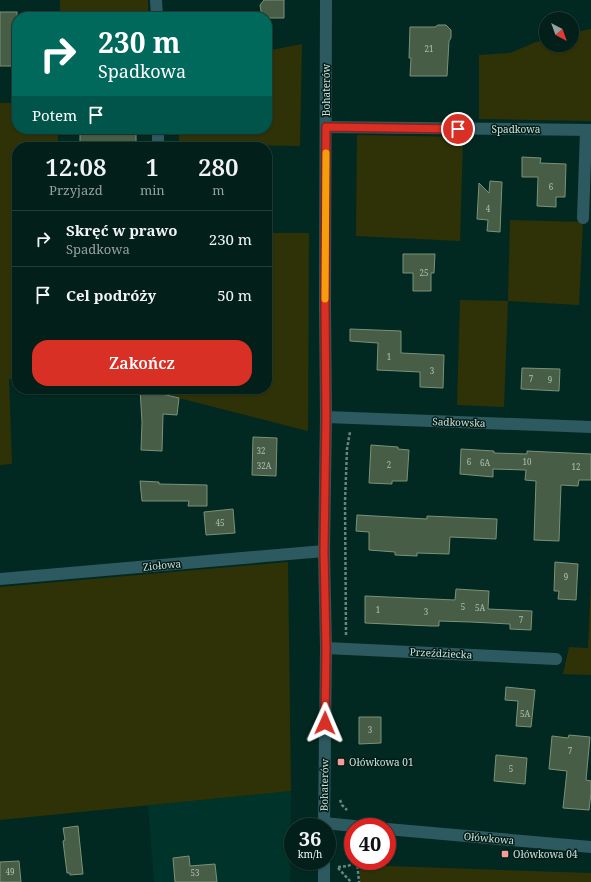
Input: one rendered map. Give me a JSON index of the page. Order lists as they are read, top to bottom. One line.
{"streets":{"street":["Bohaterów","Spadkowa","Sadkowska","Ziołowa","Przeździecka","Ołówkowa"]},"crossings":[["Bohaterów","Spadkowa"],["Bohaterów","Sadkowska"],["Bohaterów","Ziołowa"],["Bohaterów","Przeździecka"]],"places":{"transit":["Ołówkowa 01","Ołówkowa 04"]},"house_numbers":["21","6","4","25","1","3","7","9","32","6","10","6A","2","32A","12","45","9","5","5A","1","3","7","5A","3","7","5","49","53"],"north":"bottom right","page":{"turn":["230 m","Spadkowa"],"then":"Potem","eta":["12:08","Przyjazd","1","min","280","m"],"list":[{"name":"Skręć w prawo","note":"Spadkowa","value":"230 m"},{"name":"Cel podróży","value":"50 m"}],"buttons":"Zakończ","speed":"36 km/h","limit":"40"}}
